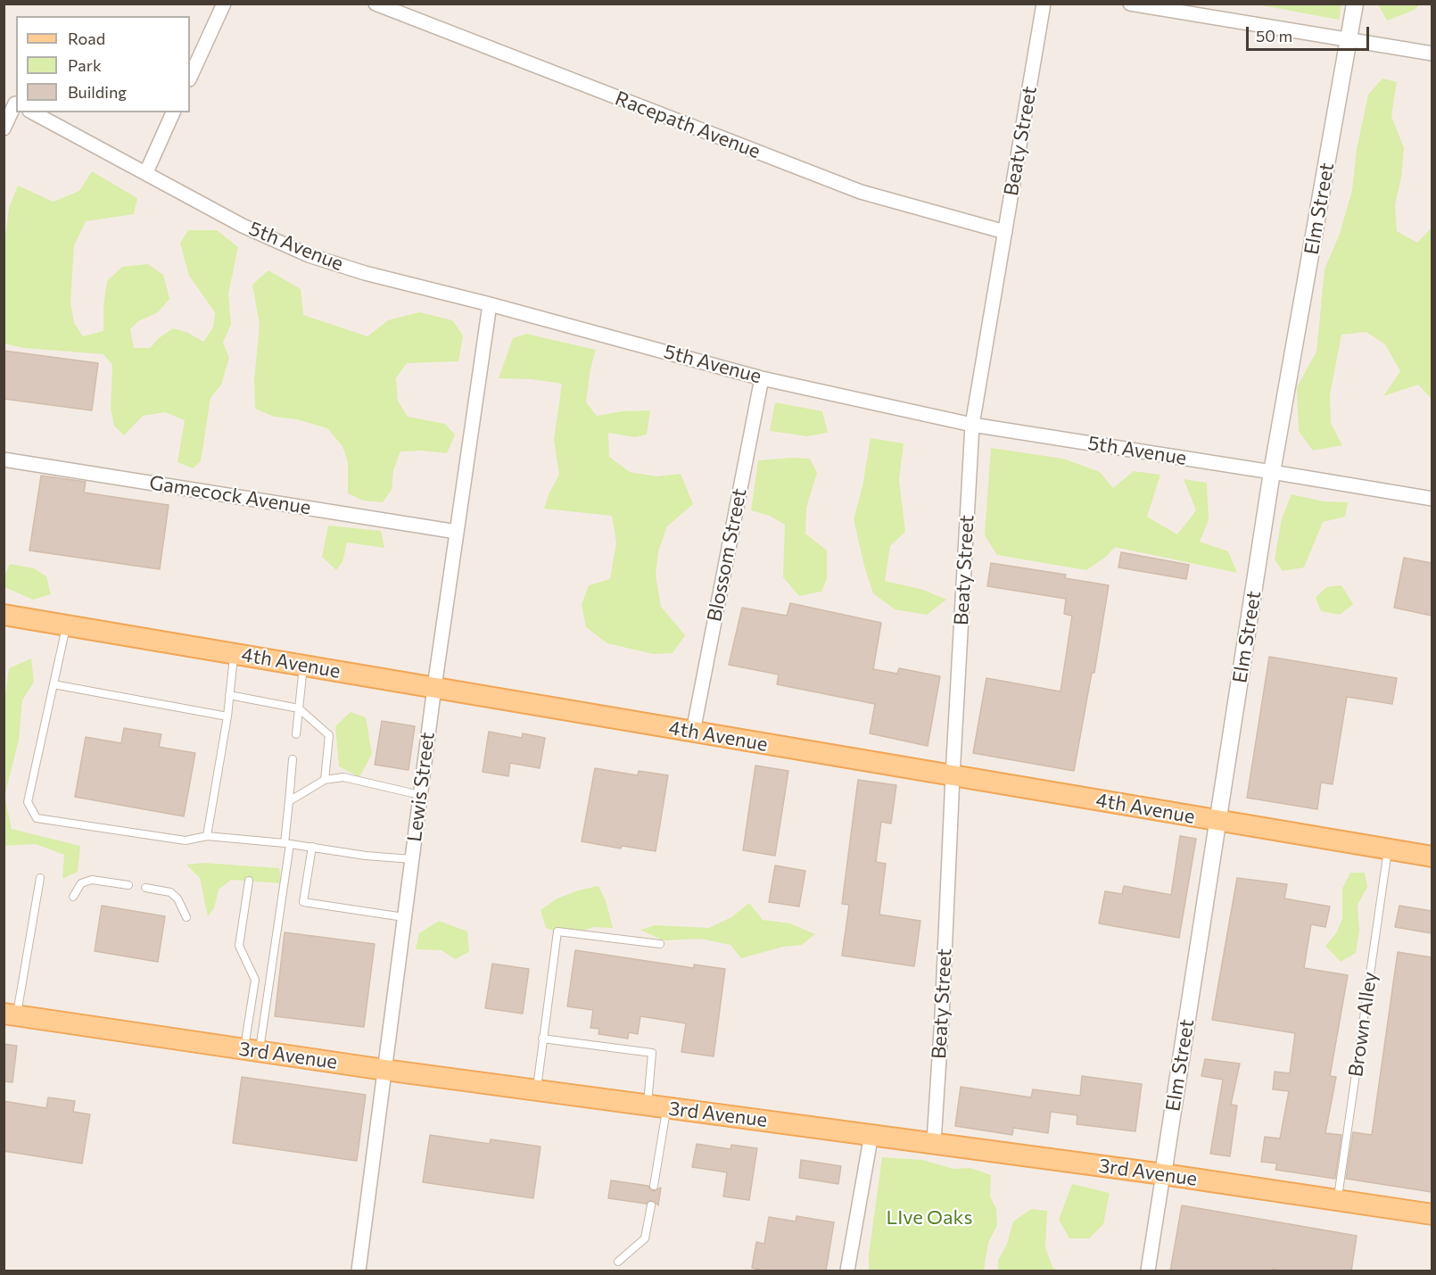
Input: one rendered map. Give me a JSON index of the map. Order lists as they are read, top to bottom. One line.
{"streets":{"main road":["4th Avenue","3rd Avenue"],"street":["Racepath Avenue","Beaty Street","Elm Street","5th Avenue","Gamecock Avenue","Blossom Street","Lewis Street"],"lane":["Brown Alley"]},"crossings":[["Racepath Avenue","Beaty Street"],["Beaty Street","5th Avenue"],["Beaty Street","4th Avenue"],["Beaty Street","3rd Avenue"],["Elm Street","5th Avenue"],["Elm Street","4th Avenue"],["Elm Street","3rd Avenue"],["5th Avenue","Blossom Street"],["5th Avenue","Lewis Street"],["Gamecock Avenue","Lewis Street"],["Blossom Street","4th Avenue"],["4th Avenue","Lewis Street"],["4th Avenue","Brown Alley"],["Lewis Street","3rd Avenue"],["Brown Alley","3rd Avenue"]],"parks":["LIve Oaks"],"legend":["Road","Park","Building"],"scale_bar":"50 m"}
